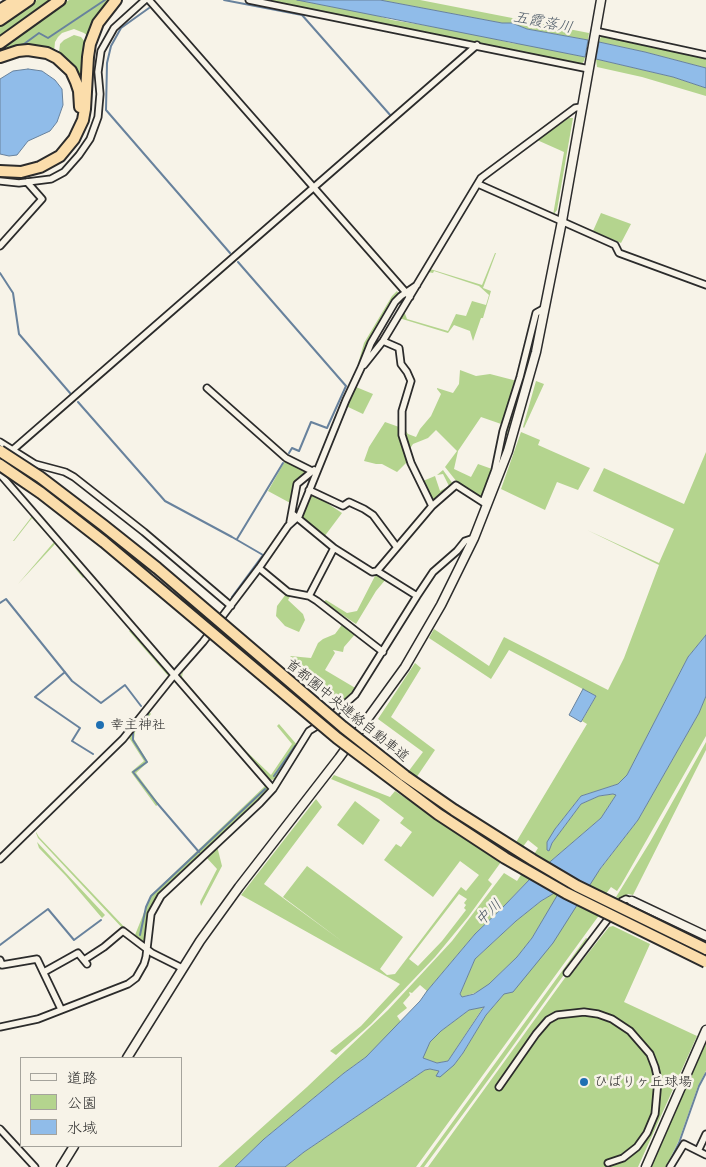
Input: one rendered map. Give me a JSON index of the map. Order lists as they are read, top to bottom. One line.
{"streets":{"highway":["首都圏中央連絡自動車道"]},"water":["五霞落川","中川"],"places":["幸主神社","ひばりヶ丘球場"],"legend":["道路","公園","水域"]}
